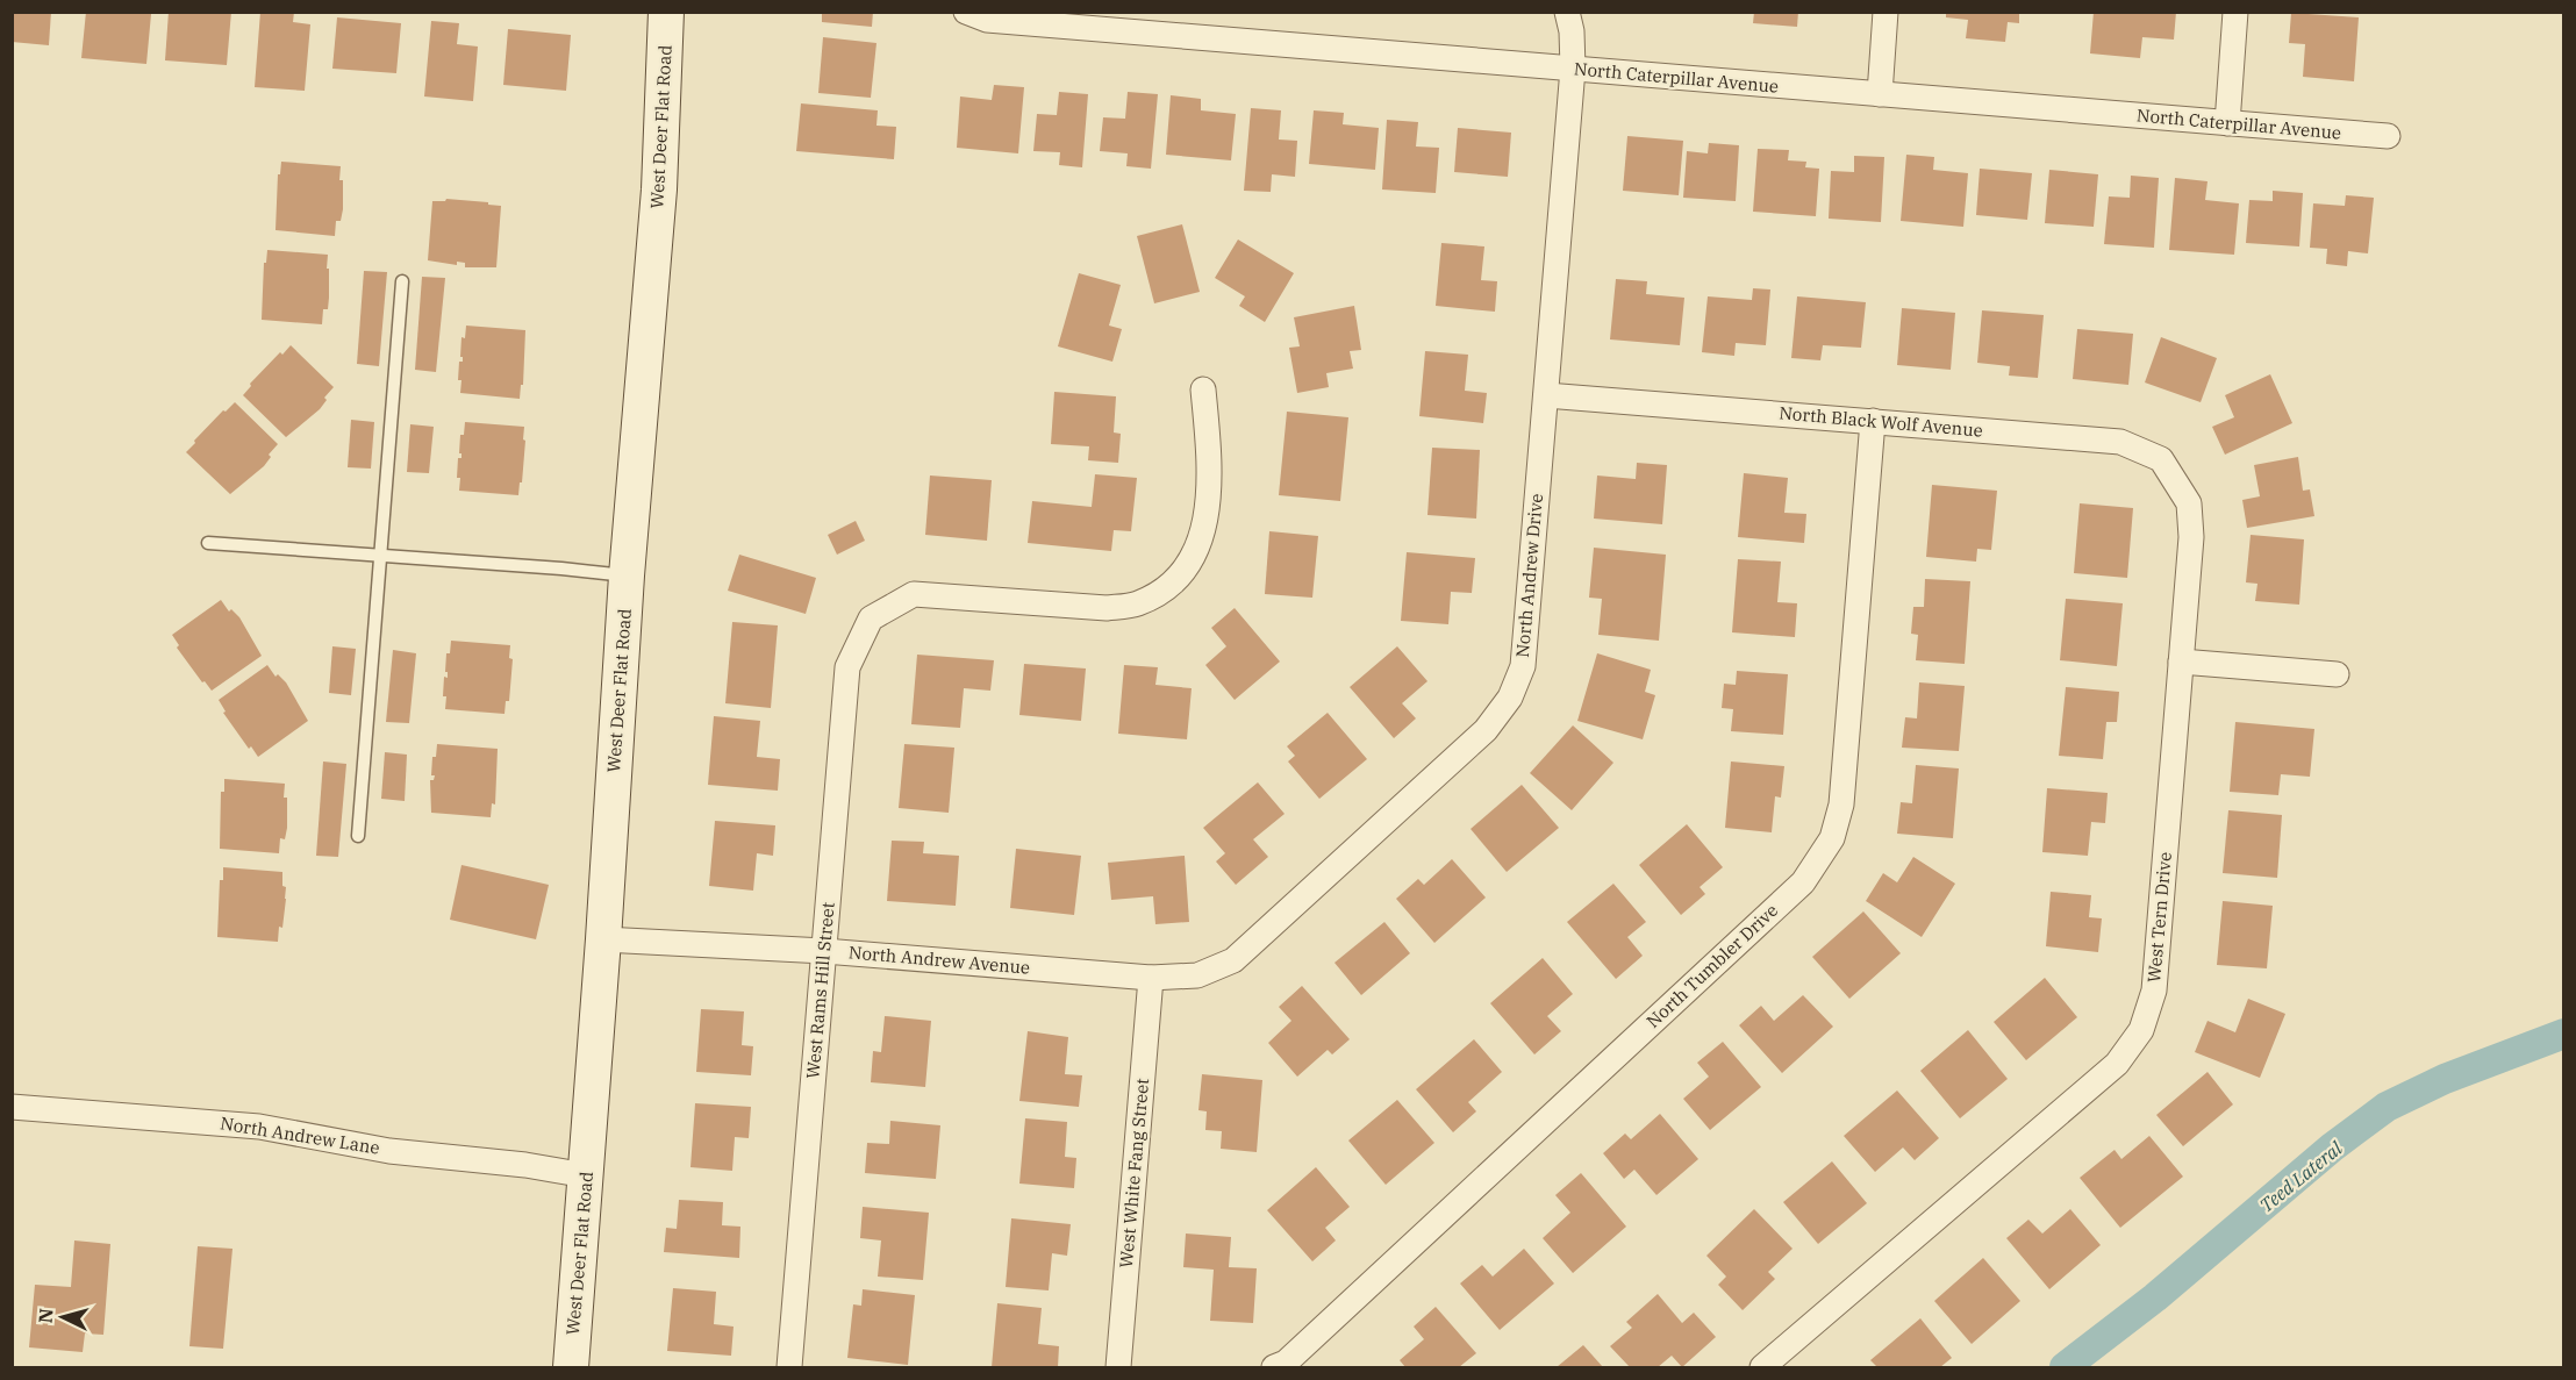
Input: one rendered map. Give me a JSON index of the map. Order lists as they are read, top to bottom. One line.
{"streets":{"main road":["West Deer Flat Road"],"street":["North Caterpillar Avenue","North Black Wolf Avenue","North Andrew Drive","West Tern Drive","North Andrew Avenue","North Tumbler Drive","West Rams Hill Street","North Andrew Lane","West White Fang Street"]},"crossings":[["North Caterpillar Avenue","North Andrew Drive"],["West Deer Flat Road","North Andrew Avenue"],["West Deer Flat Road","North Andrew Lane"],["North Black Wolf Avenue","North Andrew Drive"],["North Black Wolf Avenue","West Tern Drive"],["North Black Wolf Avenue","North Tumbler Drive"],["North Andrew Drive","North Andrew Avenue"],["North Andrew Drive","West White Fang Street"],["North Andrew Avenue","West Rams Hill Street"],["North Andrew Avenue","West White Fang Street"]],"water":["Teed Lateral"],"north":"left"}
